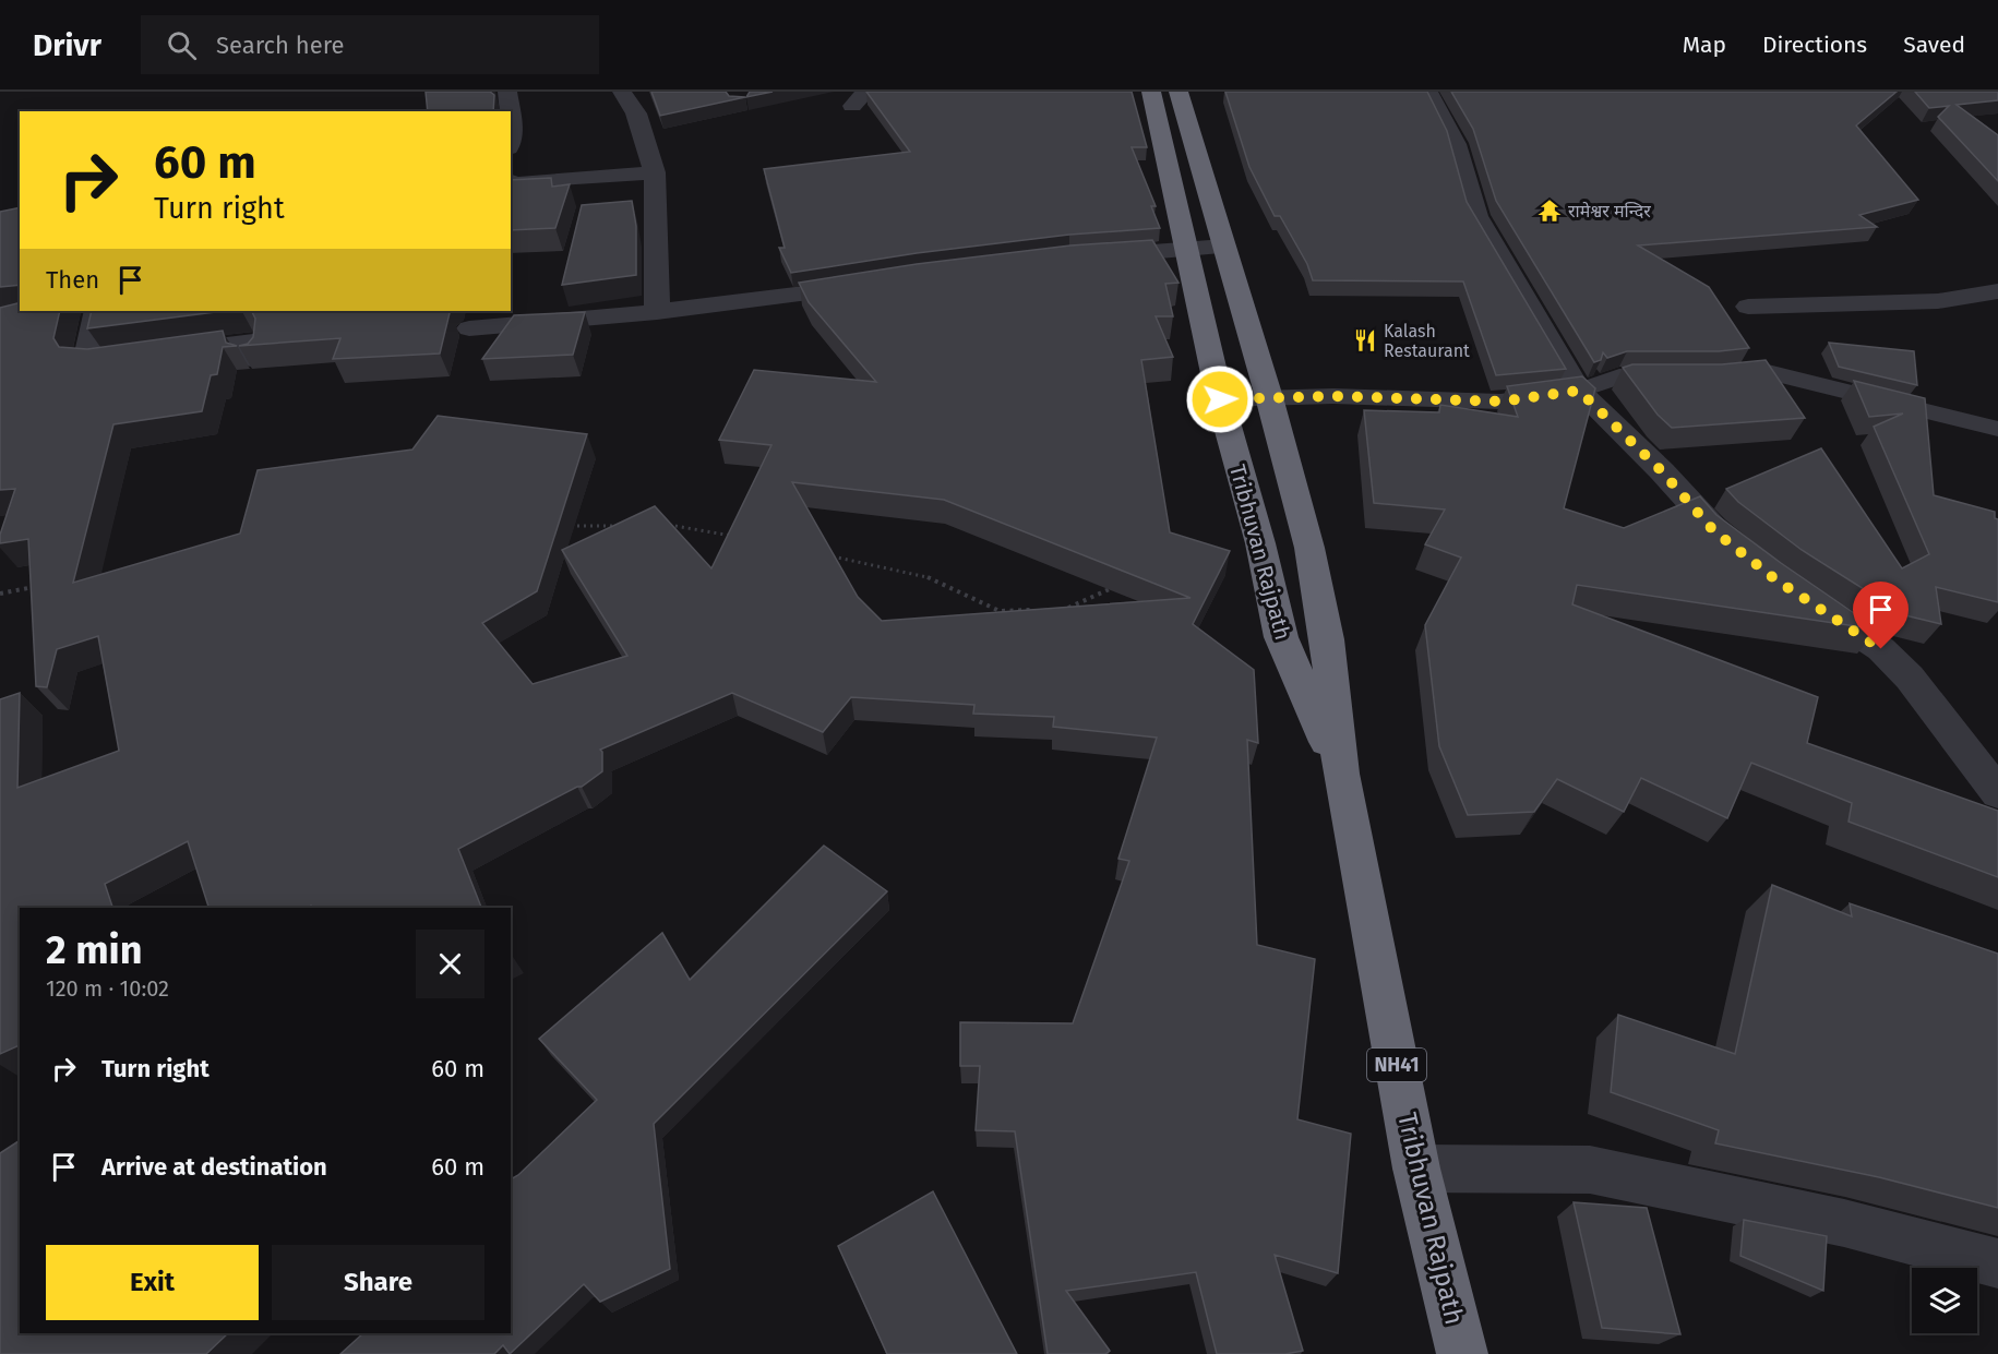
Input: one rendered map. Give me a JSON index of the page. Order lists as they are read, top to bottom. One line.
{"streets":{"highway":["Tribhuvan Rajpath","NH41"]},"places":{"temple":["रामेश्वर मन्दिर"],"restaurant":["Kalash Restaurant"]},"page":{"header":"Drivr","search":"Search here","nav":["Map","Directions","Saved"],"turn":["60 m","Turn right"],"then":"Then","heading":["2 min","120 m · 10:02"],"list":[{"name":"Turn right","value":"60 m"},{"name":"Arrive at destination","value":"60 m"}],"buttons":["Exit","Share"]}}
